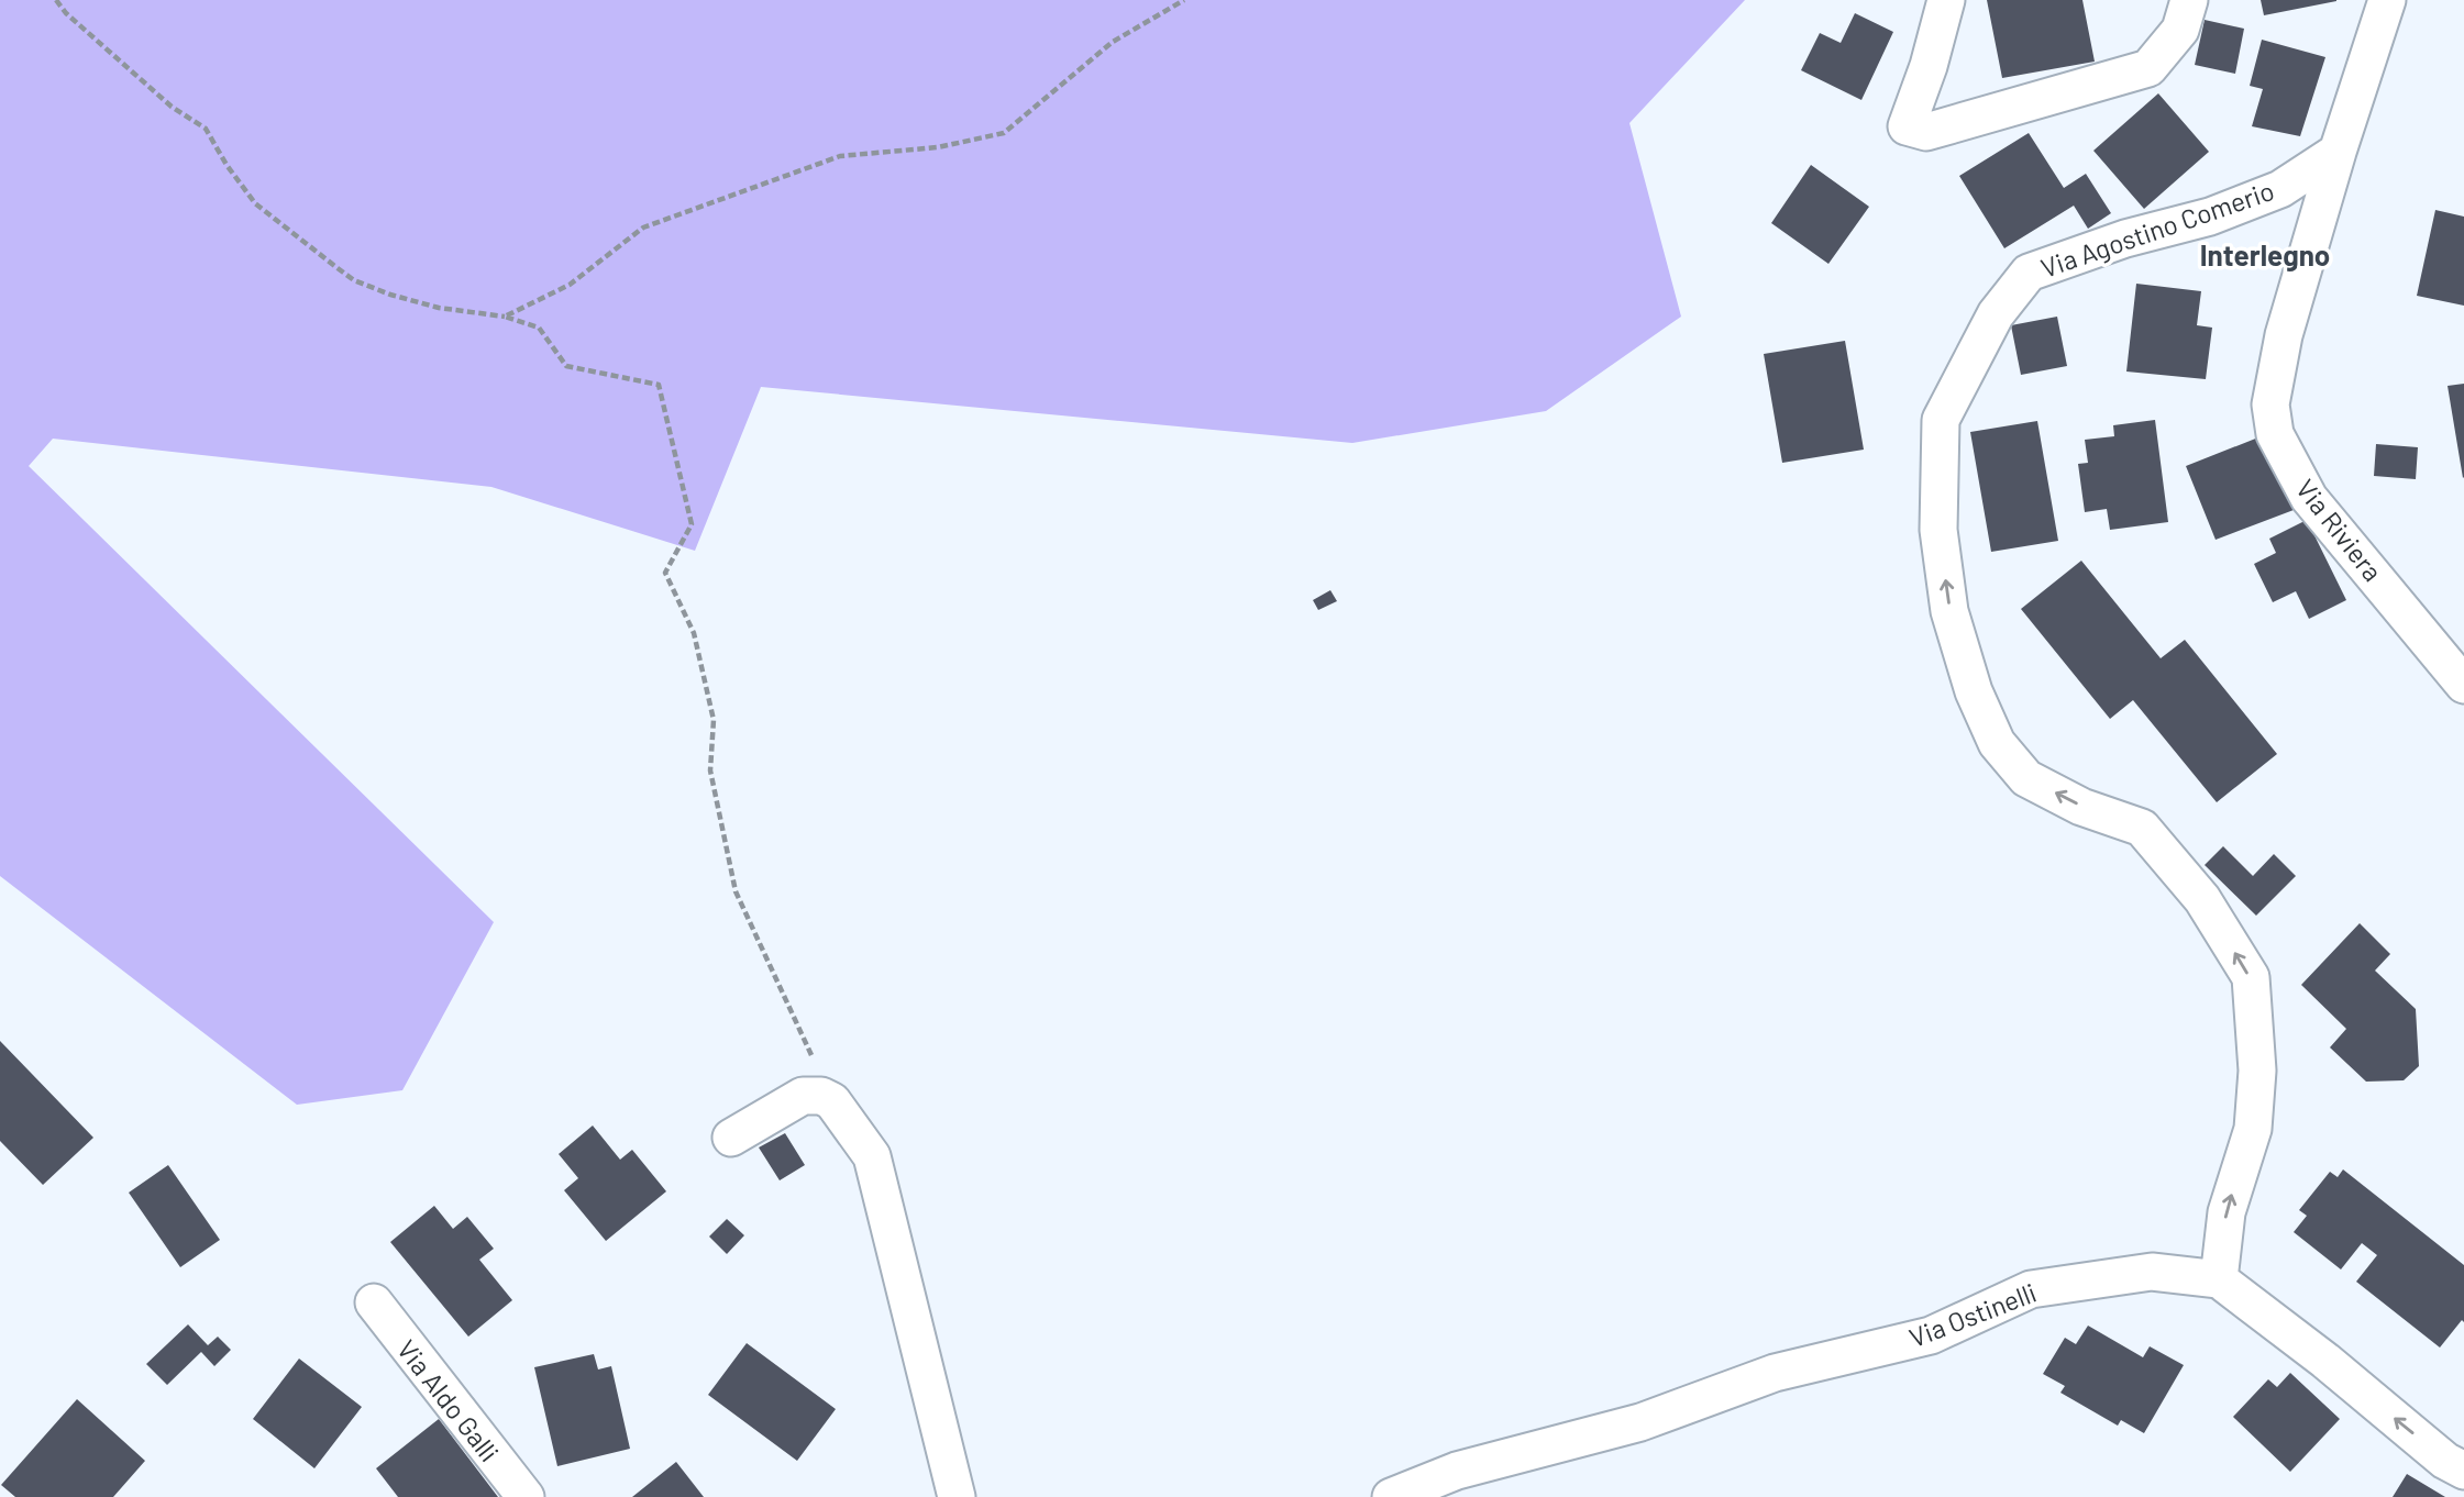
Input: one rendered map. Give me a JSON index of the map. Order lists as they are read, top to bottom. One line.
{"streets":{"street":["Via Agostino Comerio","Via Riviera","Via Ostinelli","Via Aldo Galli"]},"crossings":[["Via Agostino Comerio","Via Riviera"],["Via Agostino Comerio","Via Ostinelli"]],"districts":["Interlegno"]}
